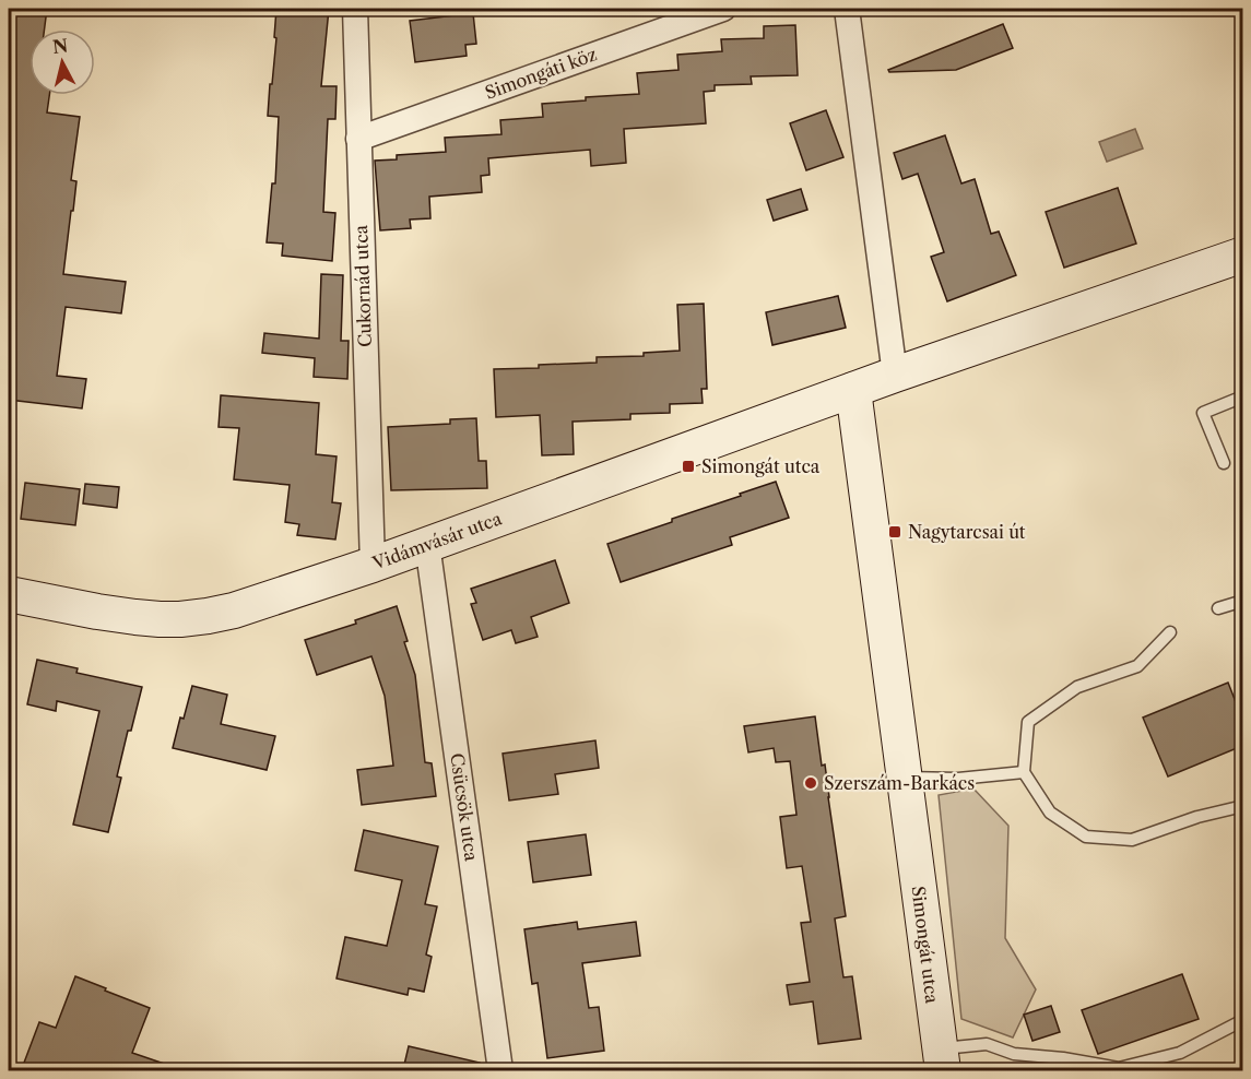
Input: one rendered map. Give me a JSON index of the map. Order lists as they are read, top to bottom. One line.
{"streets":{"main road":["Vidámvásár utca","Simongát utca"],"street":["Simongáti köz","Cukornád utca","Csücsök utca"]},"crossings":[["Simongáti köz","Cukornád utca"],["Cukornád utca","Vidámvásár utca"],["Vidámvásár utca","Csücsök utca"],["Vidámvásár utca","Simongát utca"]],"places":{"transit":["Simongát utca","Nagytarcsai út"],"other":["Szerszám-Barkács"]},"north":"top"}
